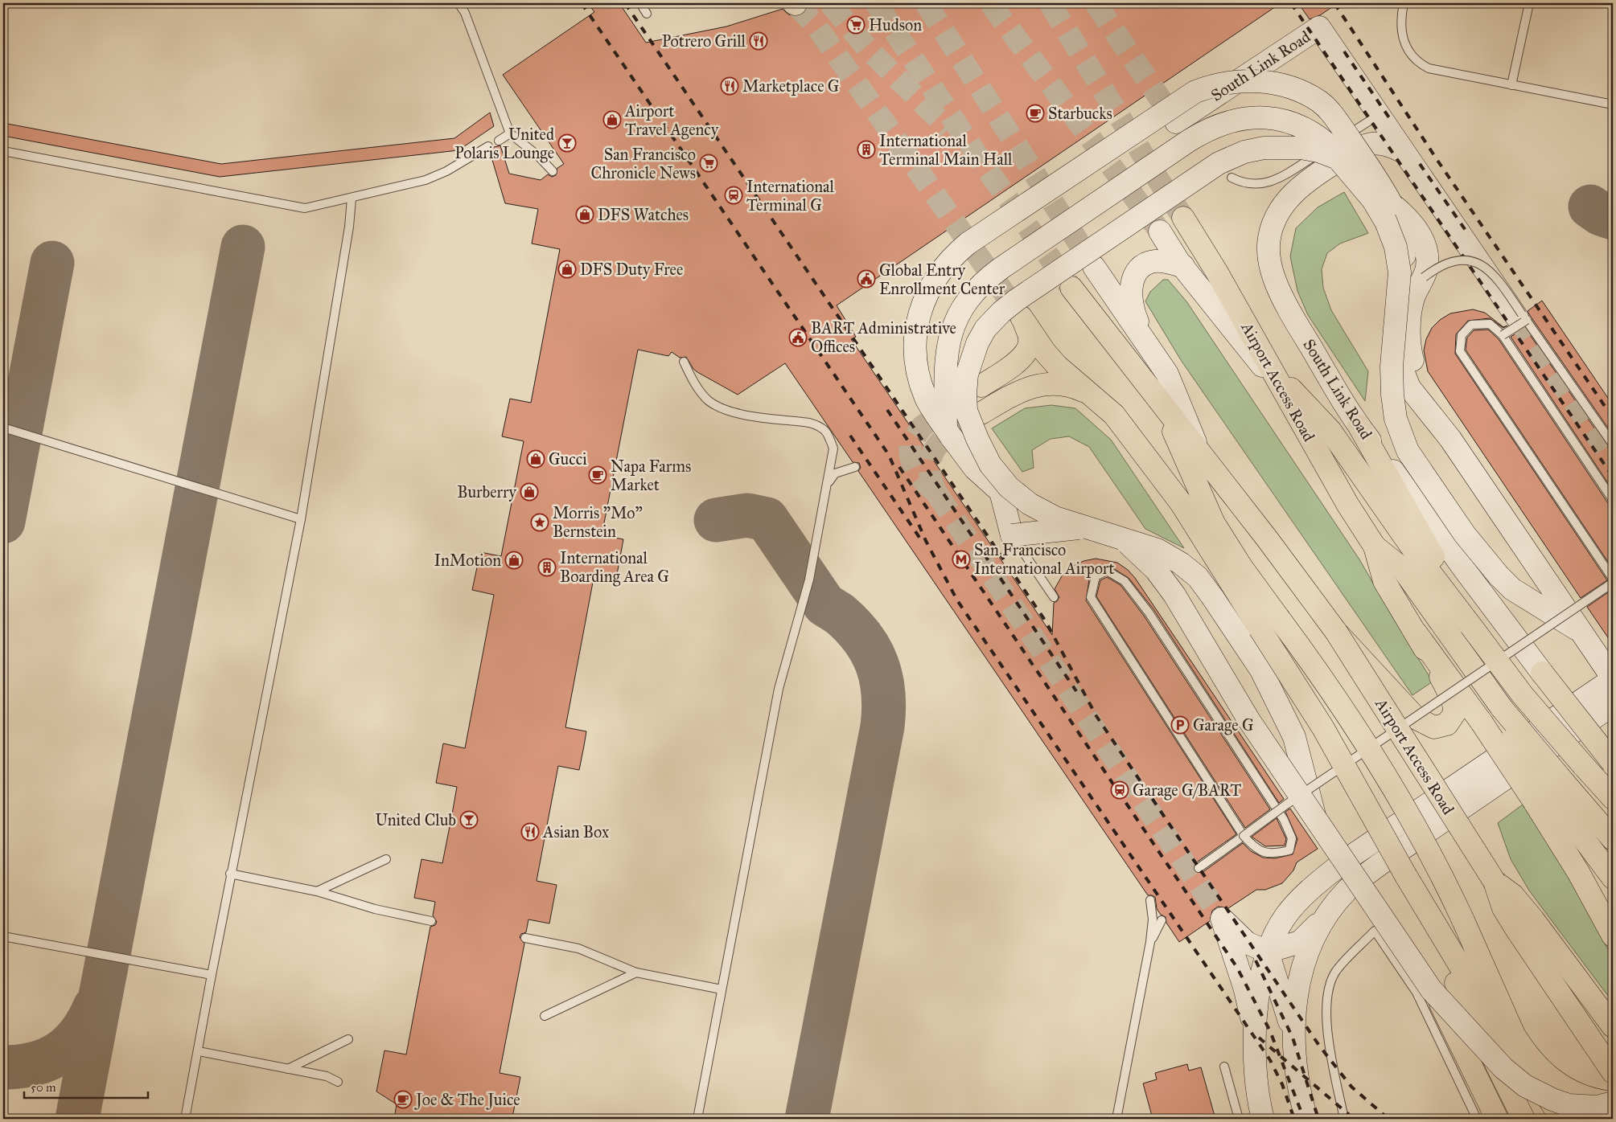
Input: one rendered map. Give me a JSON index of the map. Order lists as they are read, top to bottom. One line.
{"streets":{"main road":["Airport Access Road"],"street":["South Link Road"]},"places":{"supermarket":["Hudson","San Francisco Chronicle News"],"restaurant":["Potrero Grill","Marketplace G","Asian Box"],"cafe":["Starbucks","Napa Farms Market","Joe & The Juice"],"shop":["Airport Travel Agency","DFS Watches","DFS Duty Free","Gucci","Burberry","InMotion"],"bar":["United Polaris Lounge","United Club"],"building":["International Terminal Main Hall","International Boarding Area G"],"station":["International Terminal G","Garage G/BART"],"public building":["Global Entry Enrollment Center","BART Administrative Offices"],"place":["Morris \"Mo\" Bernstein"],"metro station":["San Francisco International Airport"],"parking":["Garage G"]},"scale_bar":"50 m"}
